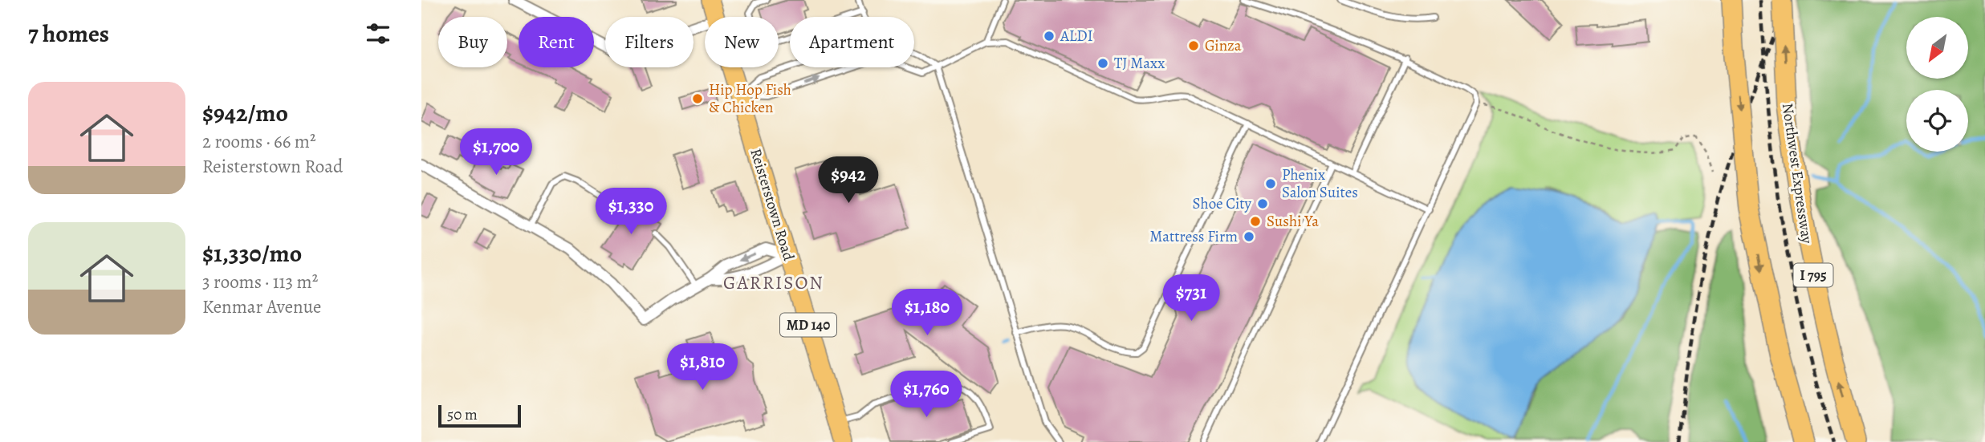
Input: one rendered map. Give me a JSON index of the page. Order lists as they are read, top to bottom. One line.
{"streets":{"highway":["Northwest Expressway","I 795"],"main road":["Reisterstown Road","MD 140"]},"districts":["GARRISON"],"places":["ALDI","Ginza","TJ Maxx","Hip Hop Fish & Chicken","Phenix Salon Suites","Shoe City","Sushi Ya","Mattress Firm"],"scale_bar":"50 m","north":"bottom left","page":{"heading":"7 homes","chip":["Buy","Rent","Filters","New","Apartment"],"list":[{"name":"$942/mo","note":"2 rooms · 66 m² · Reisterstown Road"},{"name":"$1,330/mo","note":"3 rooms · 113 m² · Kenmar Avenue"}],"price":["$1,700","$942","$1,330","$731","$1,180","$1,810","$1,760"],"scale":"50 m"}}
